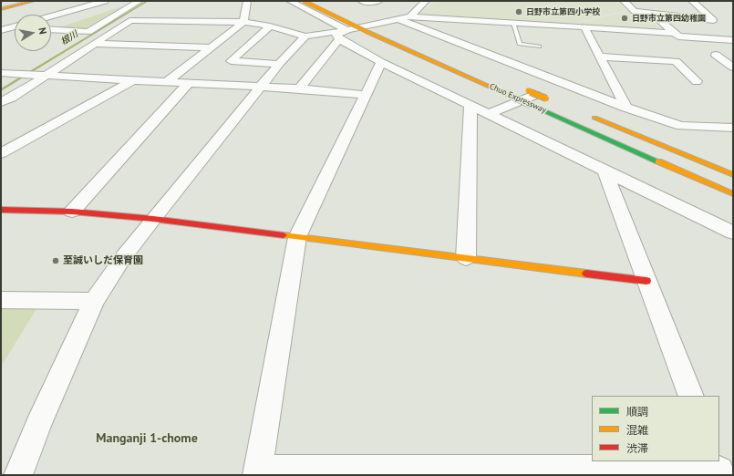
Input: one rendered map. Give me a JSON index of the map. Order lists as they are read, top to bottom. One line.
{"streets":{"main road":["Chuo Expressway"]},"districts":["Manganji 1-chome"],"water":["根川"],"places":["日野市立第四小学校","日野市立第四幼稚園","至誠いしだ保育園"],"legend":["順調","混雑","渋滞"],"north":"right"}
